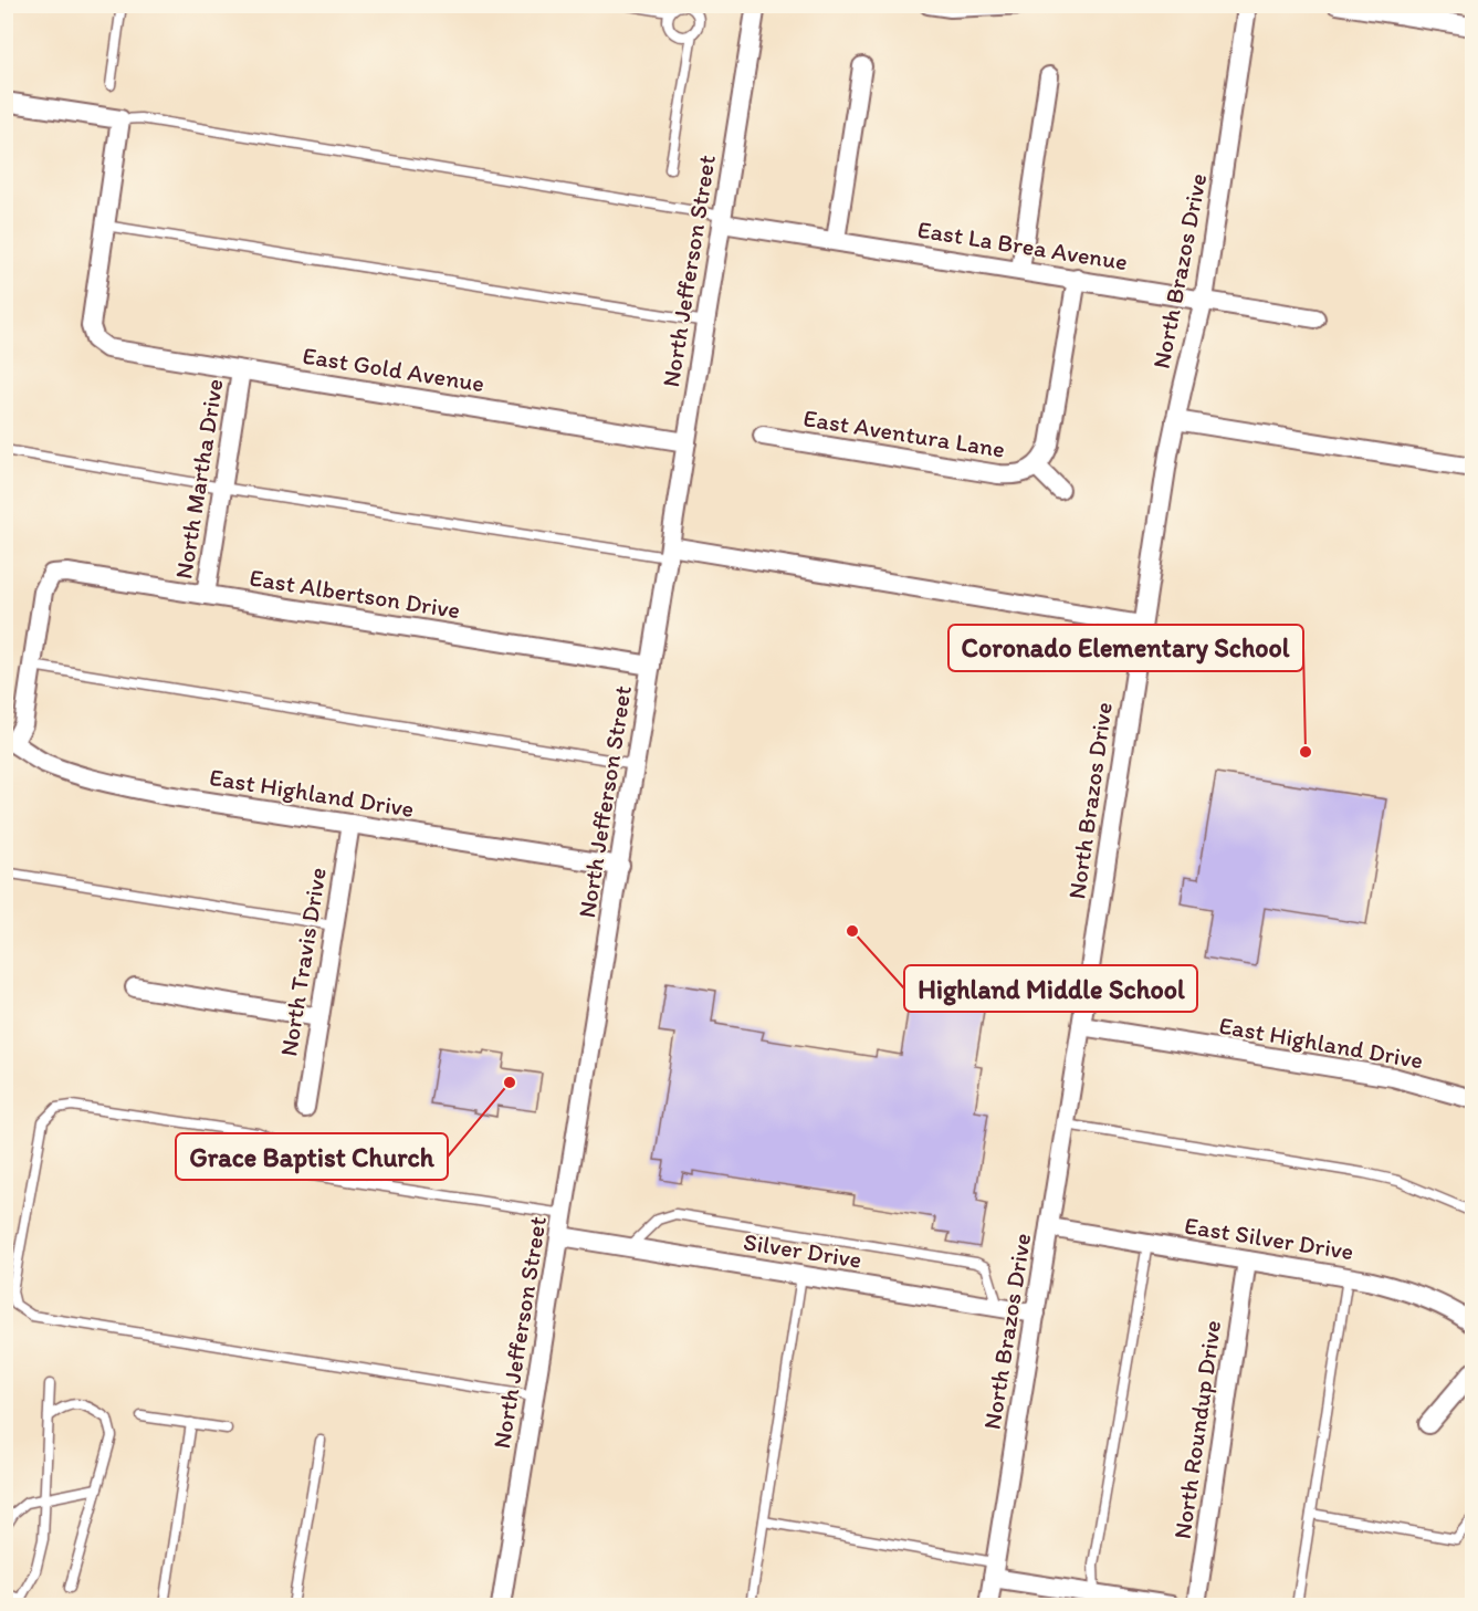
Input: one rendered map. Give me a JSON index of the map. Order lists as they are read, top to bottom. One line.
{"streets":{"street":["East La Brea Avenue","North Jefferson Street","North Brazos Drive","East Gold Avenue","East Aventura Lane","North Martha Drive","East Albertson Drive","East Highland Drive","North Travis Drive","East Silver Drive","Silver Drive","North Roundup Drive"]},"crossings":[["East La Brea Avenue","North Jefferson Street"],["East La Brea Avenue","North Brazos Drive"],["North Jefferson Street","East Gold Avenue"],["North Jefferson Street","East Albertson Drive"],["North Jefferson Street","East Highland Drive"],["North Jefferson Street","Silver Drive"],["North Brazos Drive","East Highland Drive"],["North Brazos Drive","East Silver Drive"],["North Brazos Drive","Silver Drive"],["East Gold Avenue","North Martha Drive"],["North Martha Drive","East Albertson Drive"],["East Highland Drive","North Travis Drive"],["East Silver Drive","North Roundup Drive"]],"places":["Coronado Elementary School","Highland Middle School","Grace Baptist Church"]}
